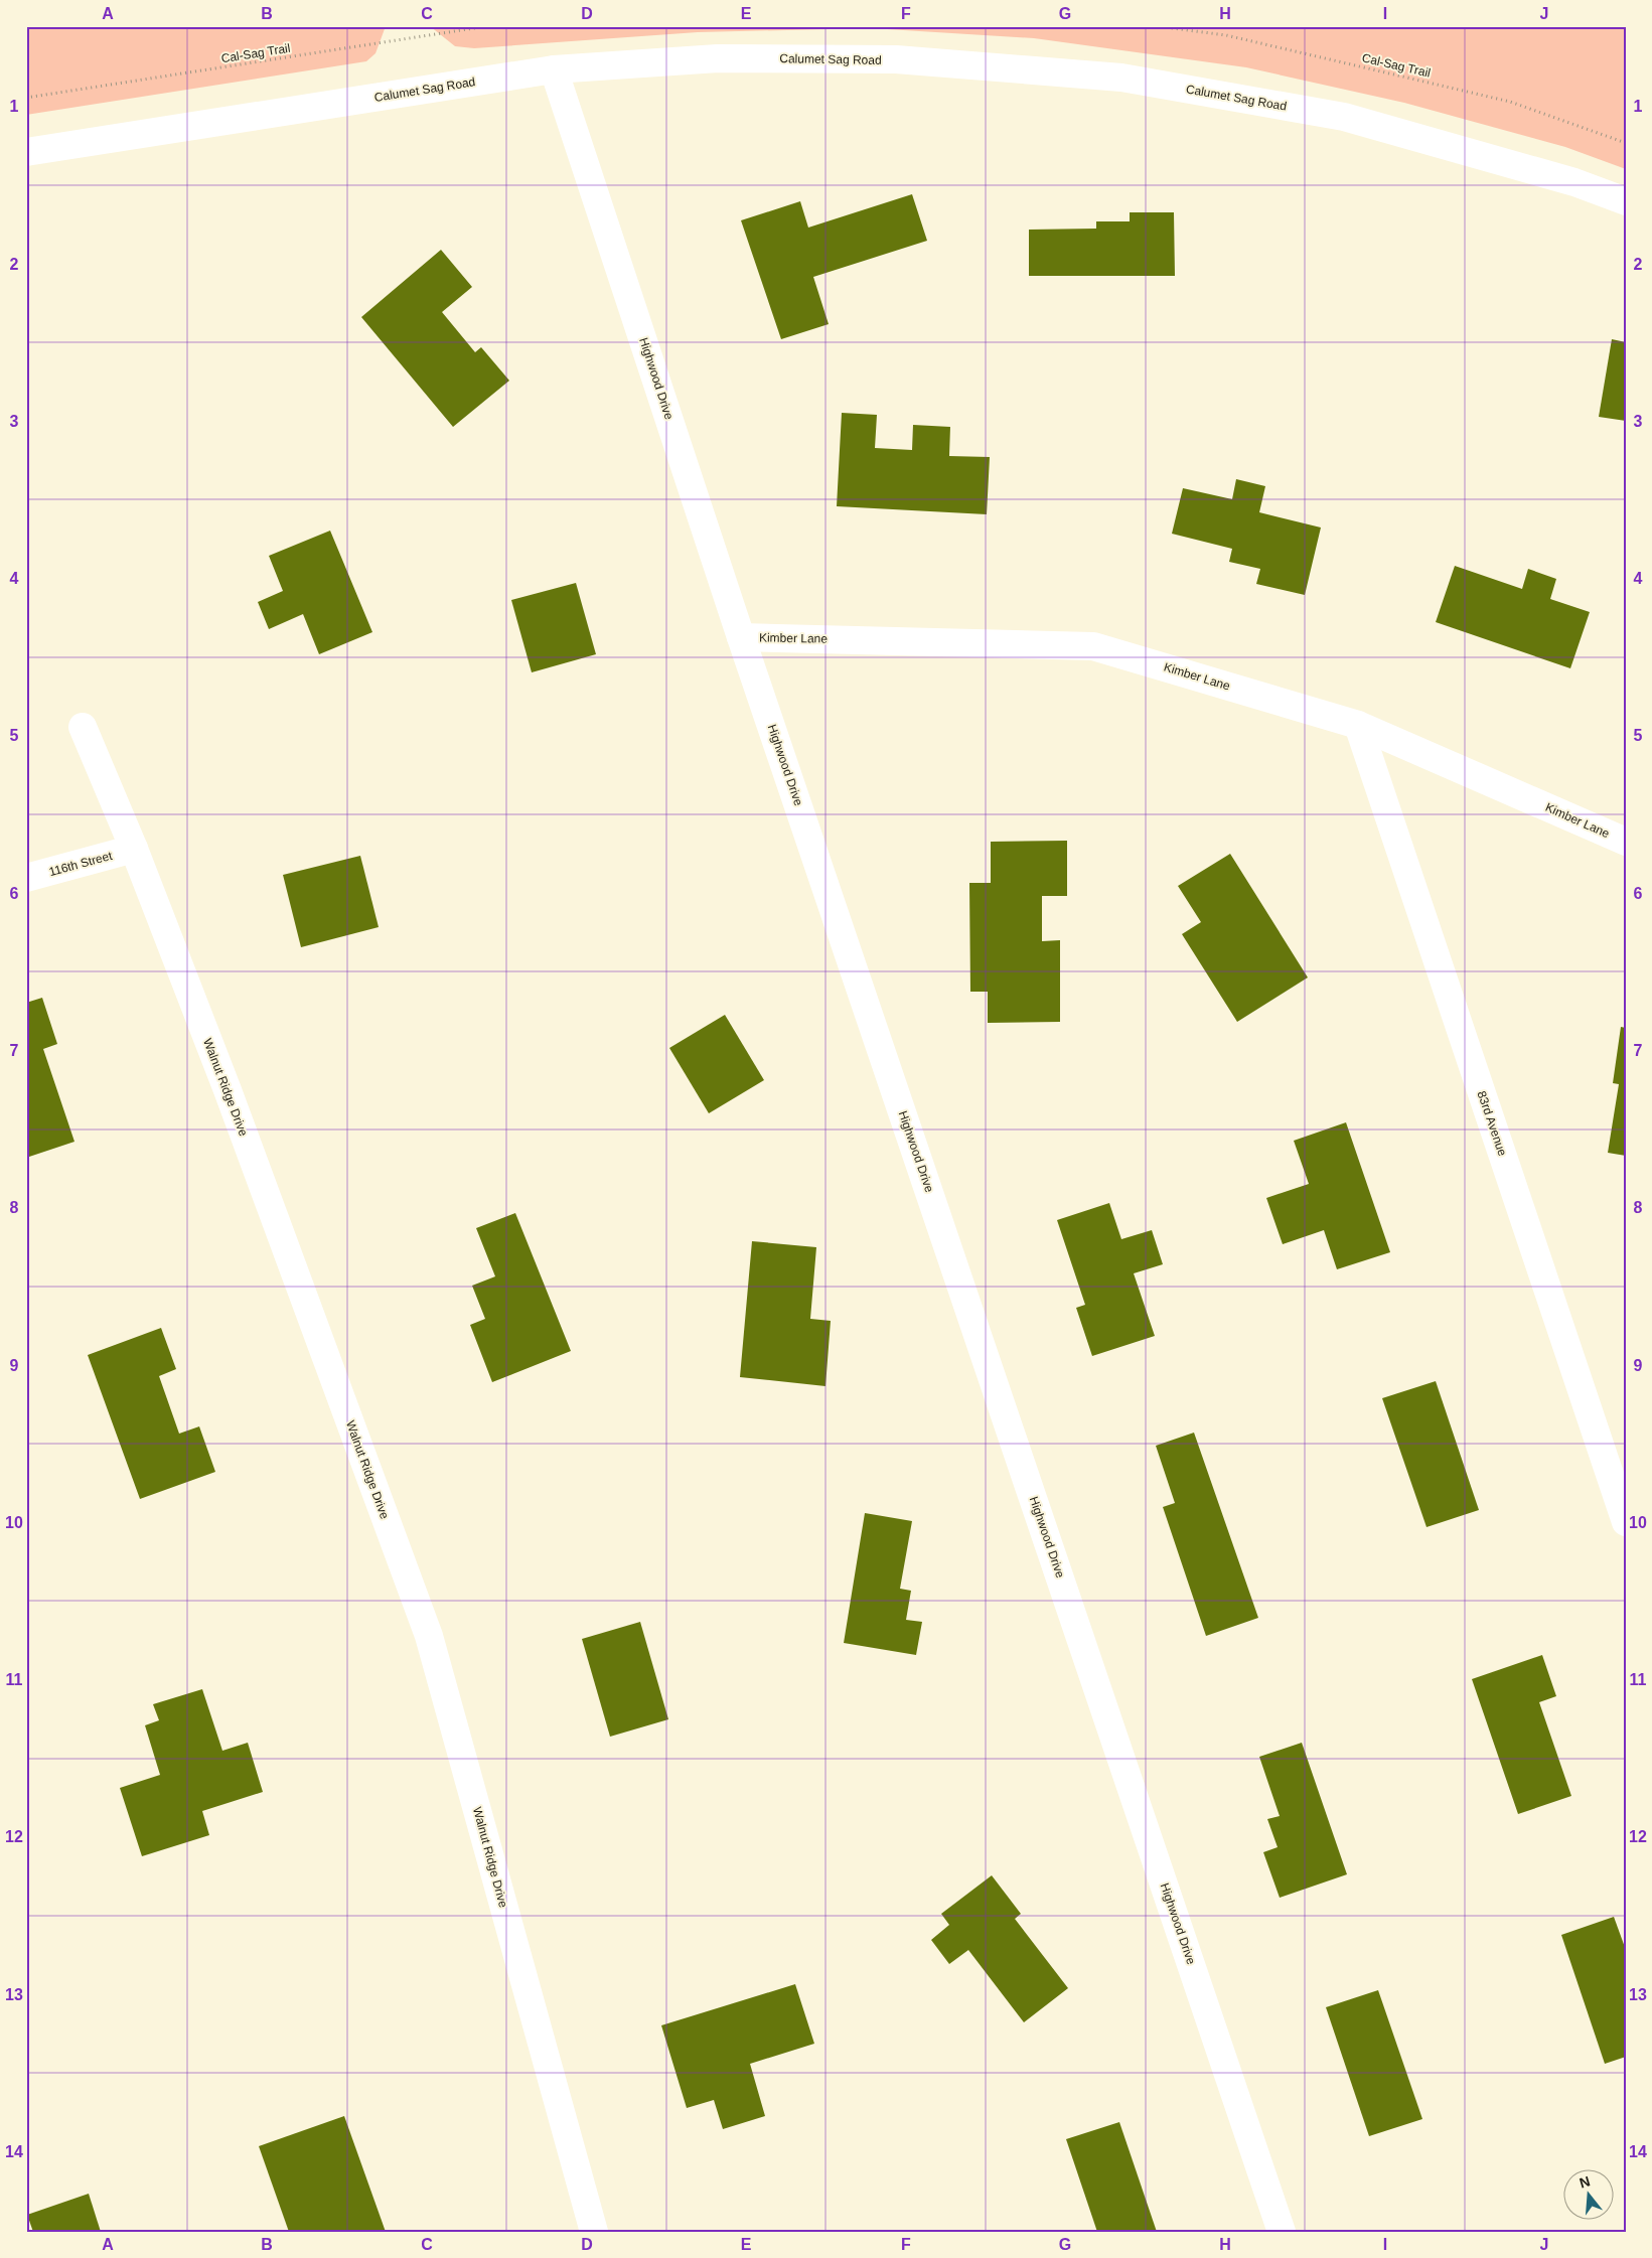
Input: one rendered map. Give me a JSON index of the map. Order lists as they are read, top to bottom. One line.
{"streets":{"street":["Calumet Sag Road","Highwood Drive","Kimber Lane","116th Street","Walnut Ridge Drive","83rd Avenue"],"path":["Cal-Sag Trail"]},"crossings":[["Calumet Sag Road","Highwood Drive"],["Highwood Drive","Kimber Lane"],["Kimber Lane","83rd Avenue"],["116th Street","Walnut Ridge Drive"]],"north":"top","grid":{"columns":["A","B","C","D","E","F","G","H","I","J"],"rows":["1","2","3","4","5","6","7","8","9","10","11","12","13","14"]}}
